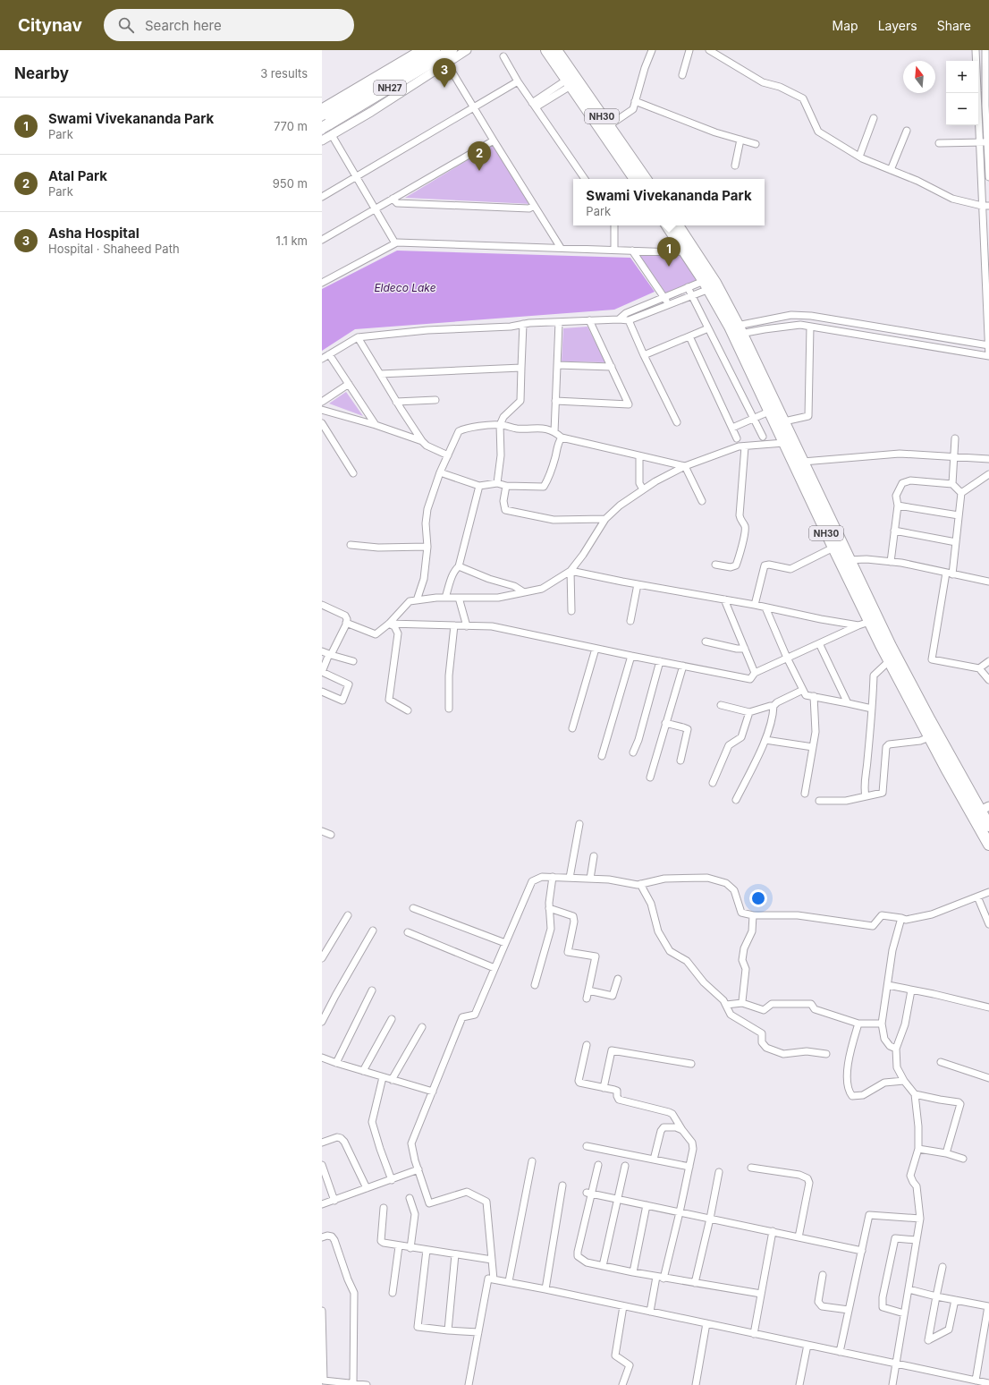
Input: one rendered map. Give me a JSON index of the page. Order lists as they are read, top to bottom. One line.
{"streets":{"highway":["NH27","NH30"]},"water":["Eldeco Lake"],"north":"top","page":{"header":"Citynav","search":"Search here","nav":["Map","Layers","Share"],"heading":["Nearby","3 results"],"pins":["3","2","1"],"map_buttons":["+","−"],"list":[{"mark":"1","name":"Swami Vivekananda Park","note":"Park","value":"770 m"},{"mark":"2","name":"Atal Park","note":"Park","value":"950 m"},{"mark":"3","name":"Asha Hospital","note":"Hospital · Shaheed Path","value":"1.1 km"}],"popup":["Swami Vivekananda Park","Park"]}}
